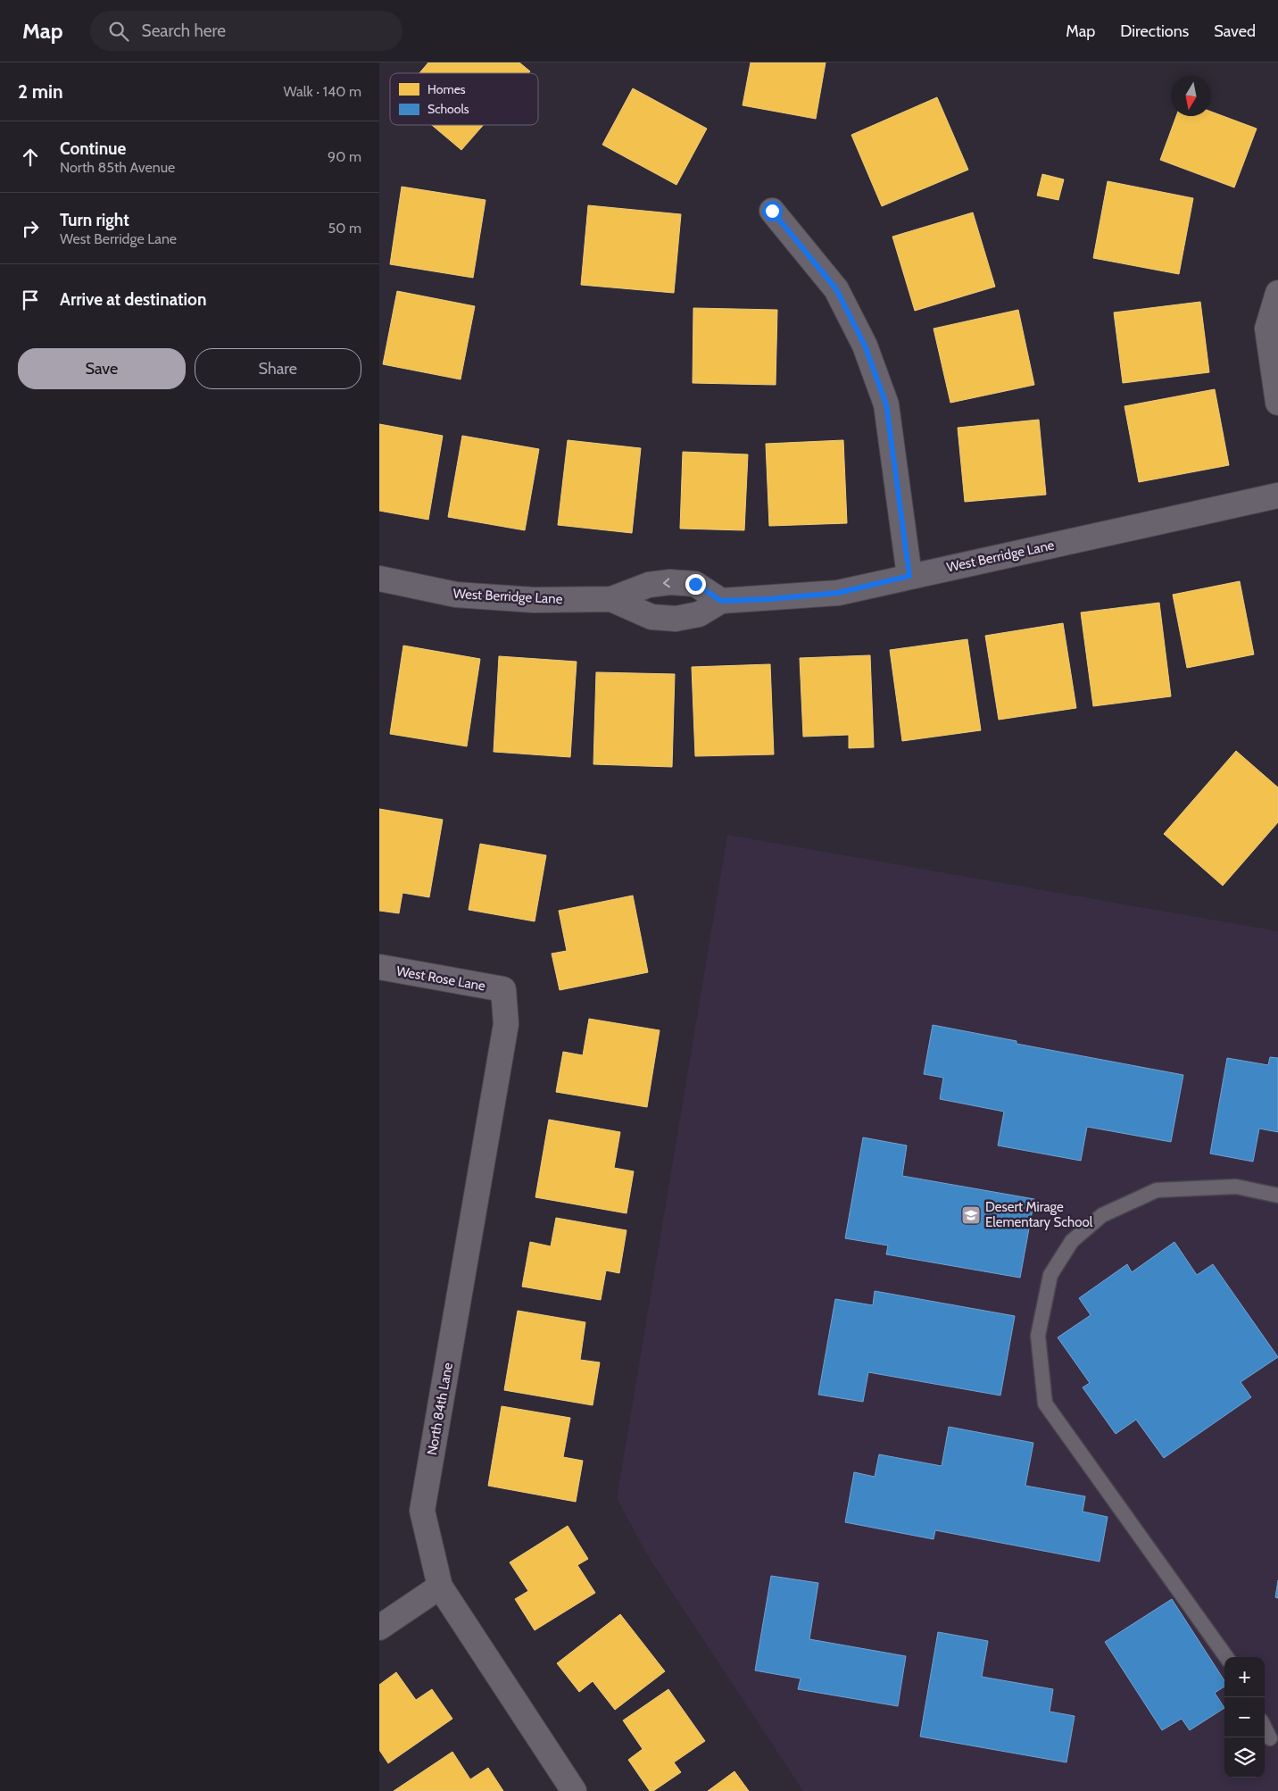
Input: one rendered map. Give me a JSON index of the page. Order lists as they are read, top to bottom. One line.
{"streets":{"street":["West Berridge Lane","West Rose Lane","North 84th Lane"]},"crossings":[["West Rose Lane","North 84th Lane"]],"places":{"school or university":["Desert Mirage Elementary School"]},"legend":["Homes","Schools"],"north":"bottom","page":{"header":"Map","search":"Search here","nav":["Map","Directions","Saved"],"heading":["2 min","Walk · 140 m"],"list":[["Continue","North 85th Avenue","90 m"],["Turn right","West Berridge Lane","50 m"],"Arrive at destination"],"buttons":["Save","Share"],"map_buttons":["+","−"]}}
